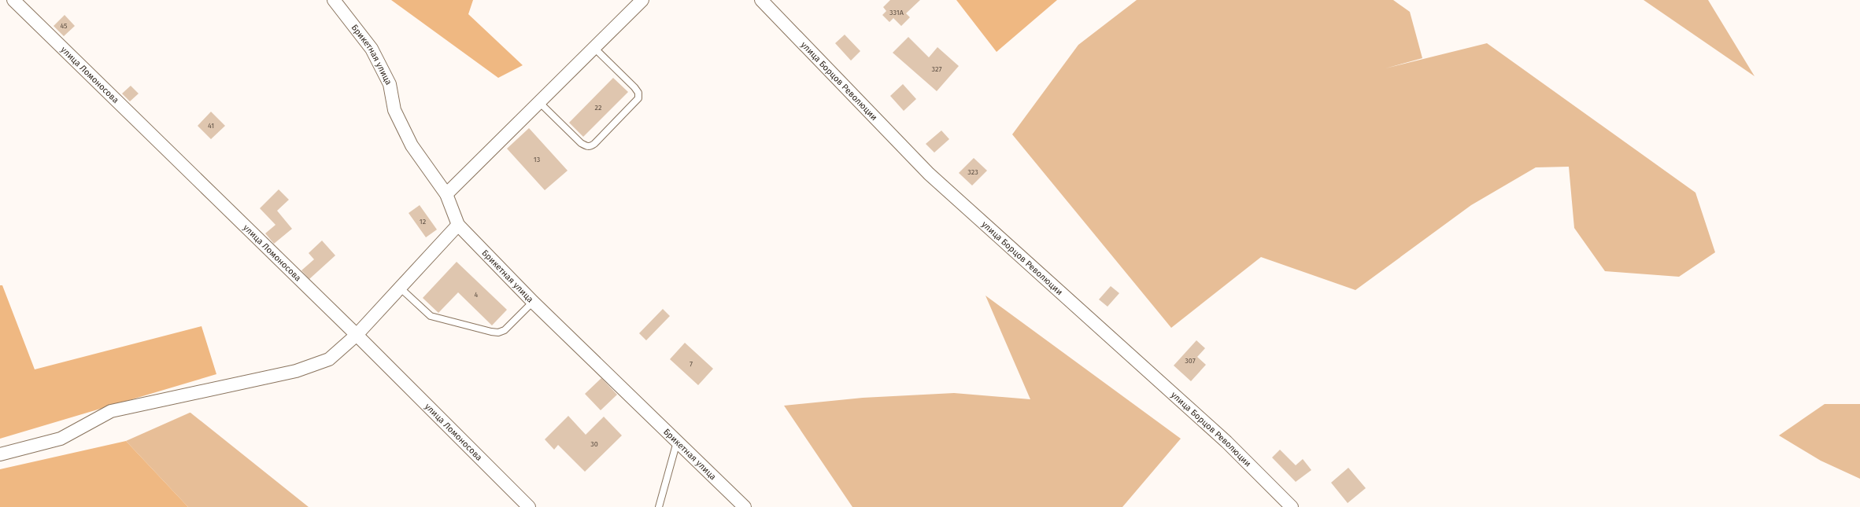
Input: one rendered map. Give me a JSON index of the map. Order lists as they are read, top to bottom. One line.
{"streets":{"street":["Брикетная улица","улица Ломоносова","улица Борцов Революции"]},"house_numbers":["331А","45","327","22","41","13","323","12","4","307","7","30"]}
